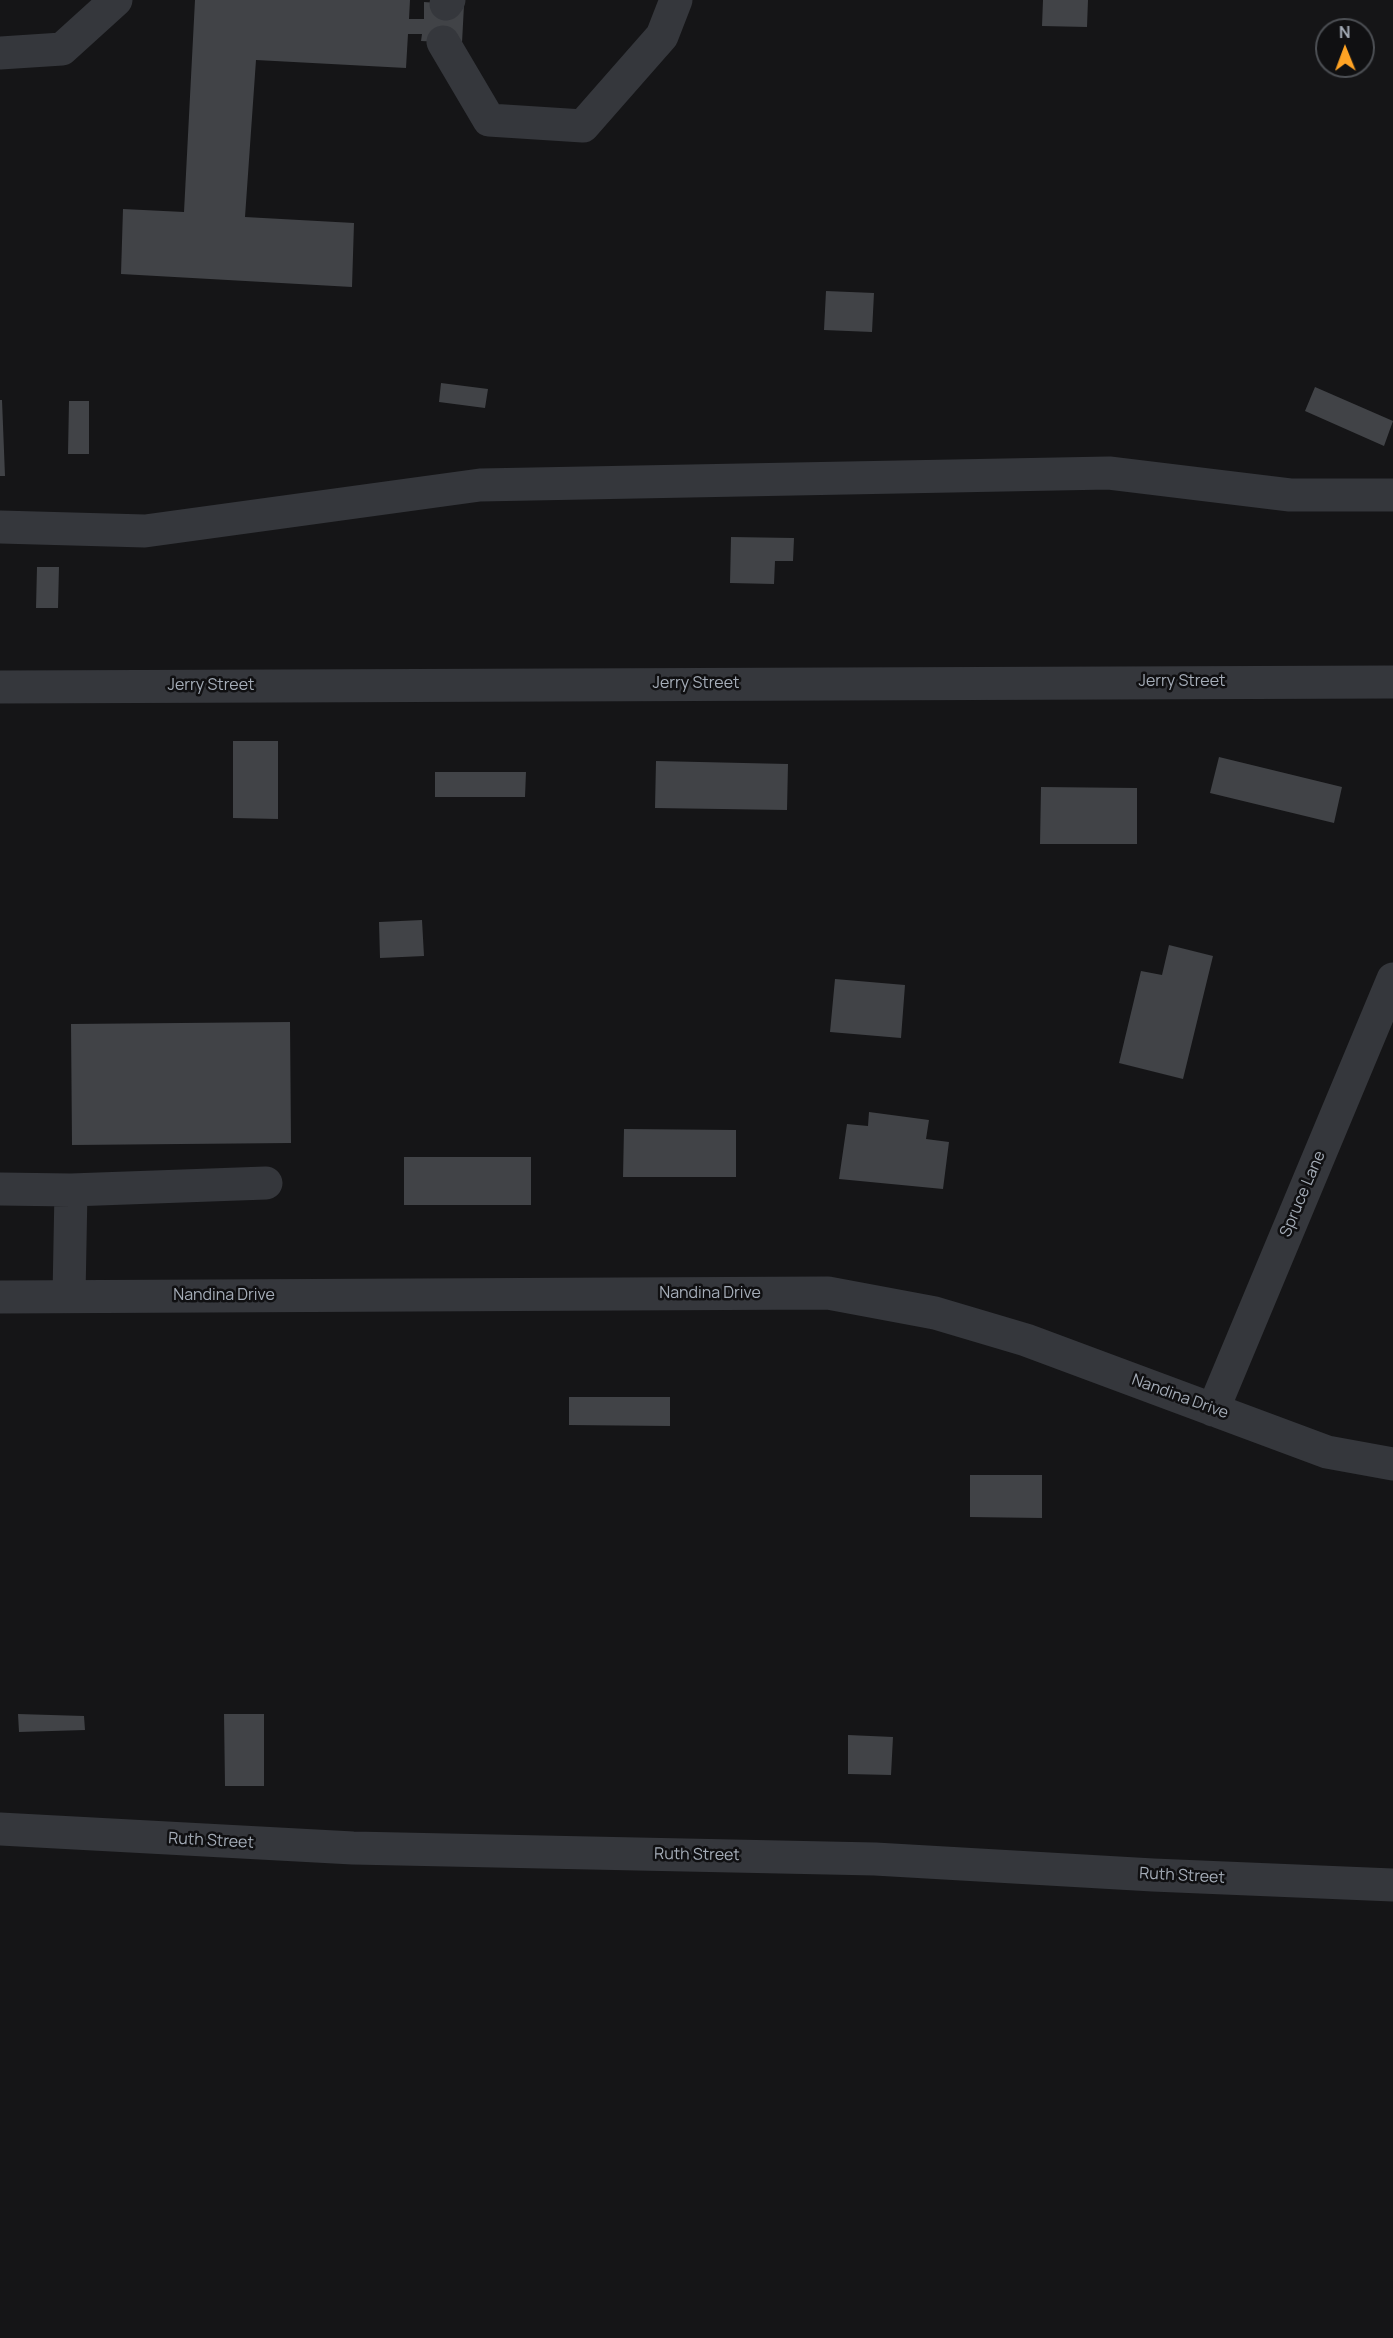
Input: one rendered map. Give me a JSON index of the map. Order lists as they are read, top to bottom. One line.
{"streets":{"street":["Jerry Street","Spruce Lane","Nandina Drive","Ruth Street"]},"crossings":[["Spruce Lane","Nandina Drive"]],"north":"top"}
